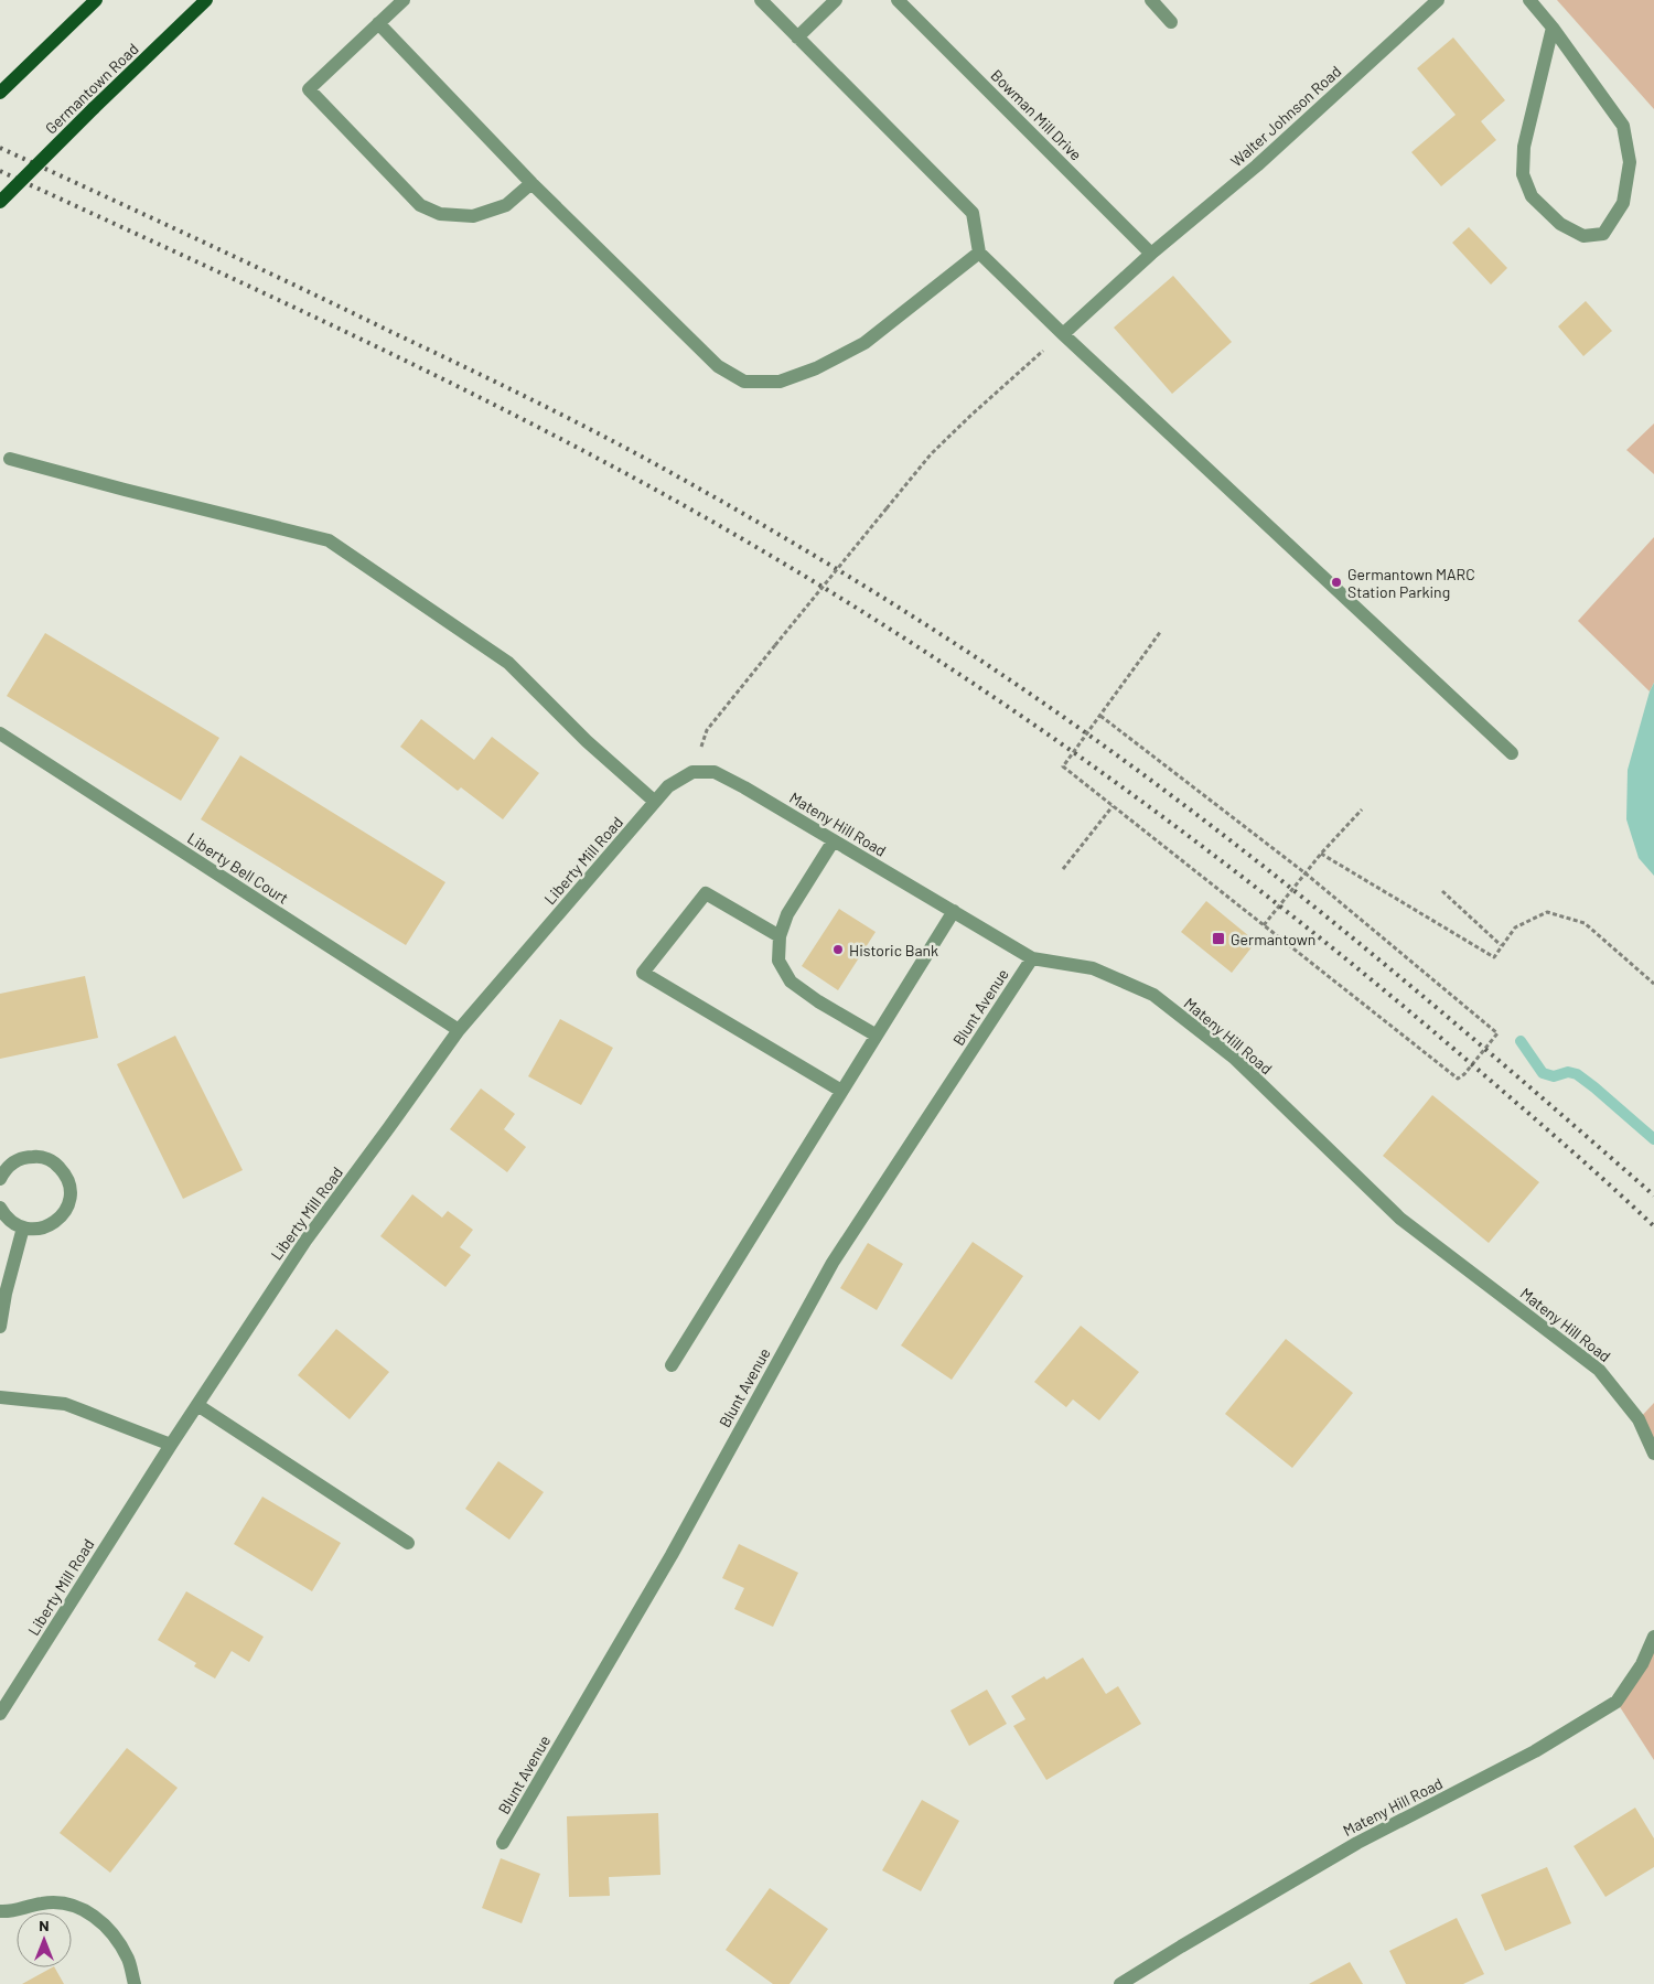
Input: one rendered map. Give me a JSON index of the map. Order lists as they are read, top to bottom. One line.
{"streets":{"main road":["Germantown Road"],"street":["Bowman Mill Drive","Walter Johnson Road","Mateny Hill Road","Liberty Mill Road","Liberty Bell Court","Blunt Avenue"]},"crossings":[["Bowman Mill Drive","Walter Johnson Road"],["Mateny Hill Road","Liberty Mill Road"],["Mateny Hill Road","Blunt Avenue"],["Liberty Mill Road","Liberty Bell Court"]],"places":{"other":["Germantown MARC Station Parking","Historic Bank"],"transit":["Germantown"]},"north":"top"}
